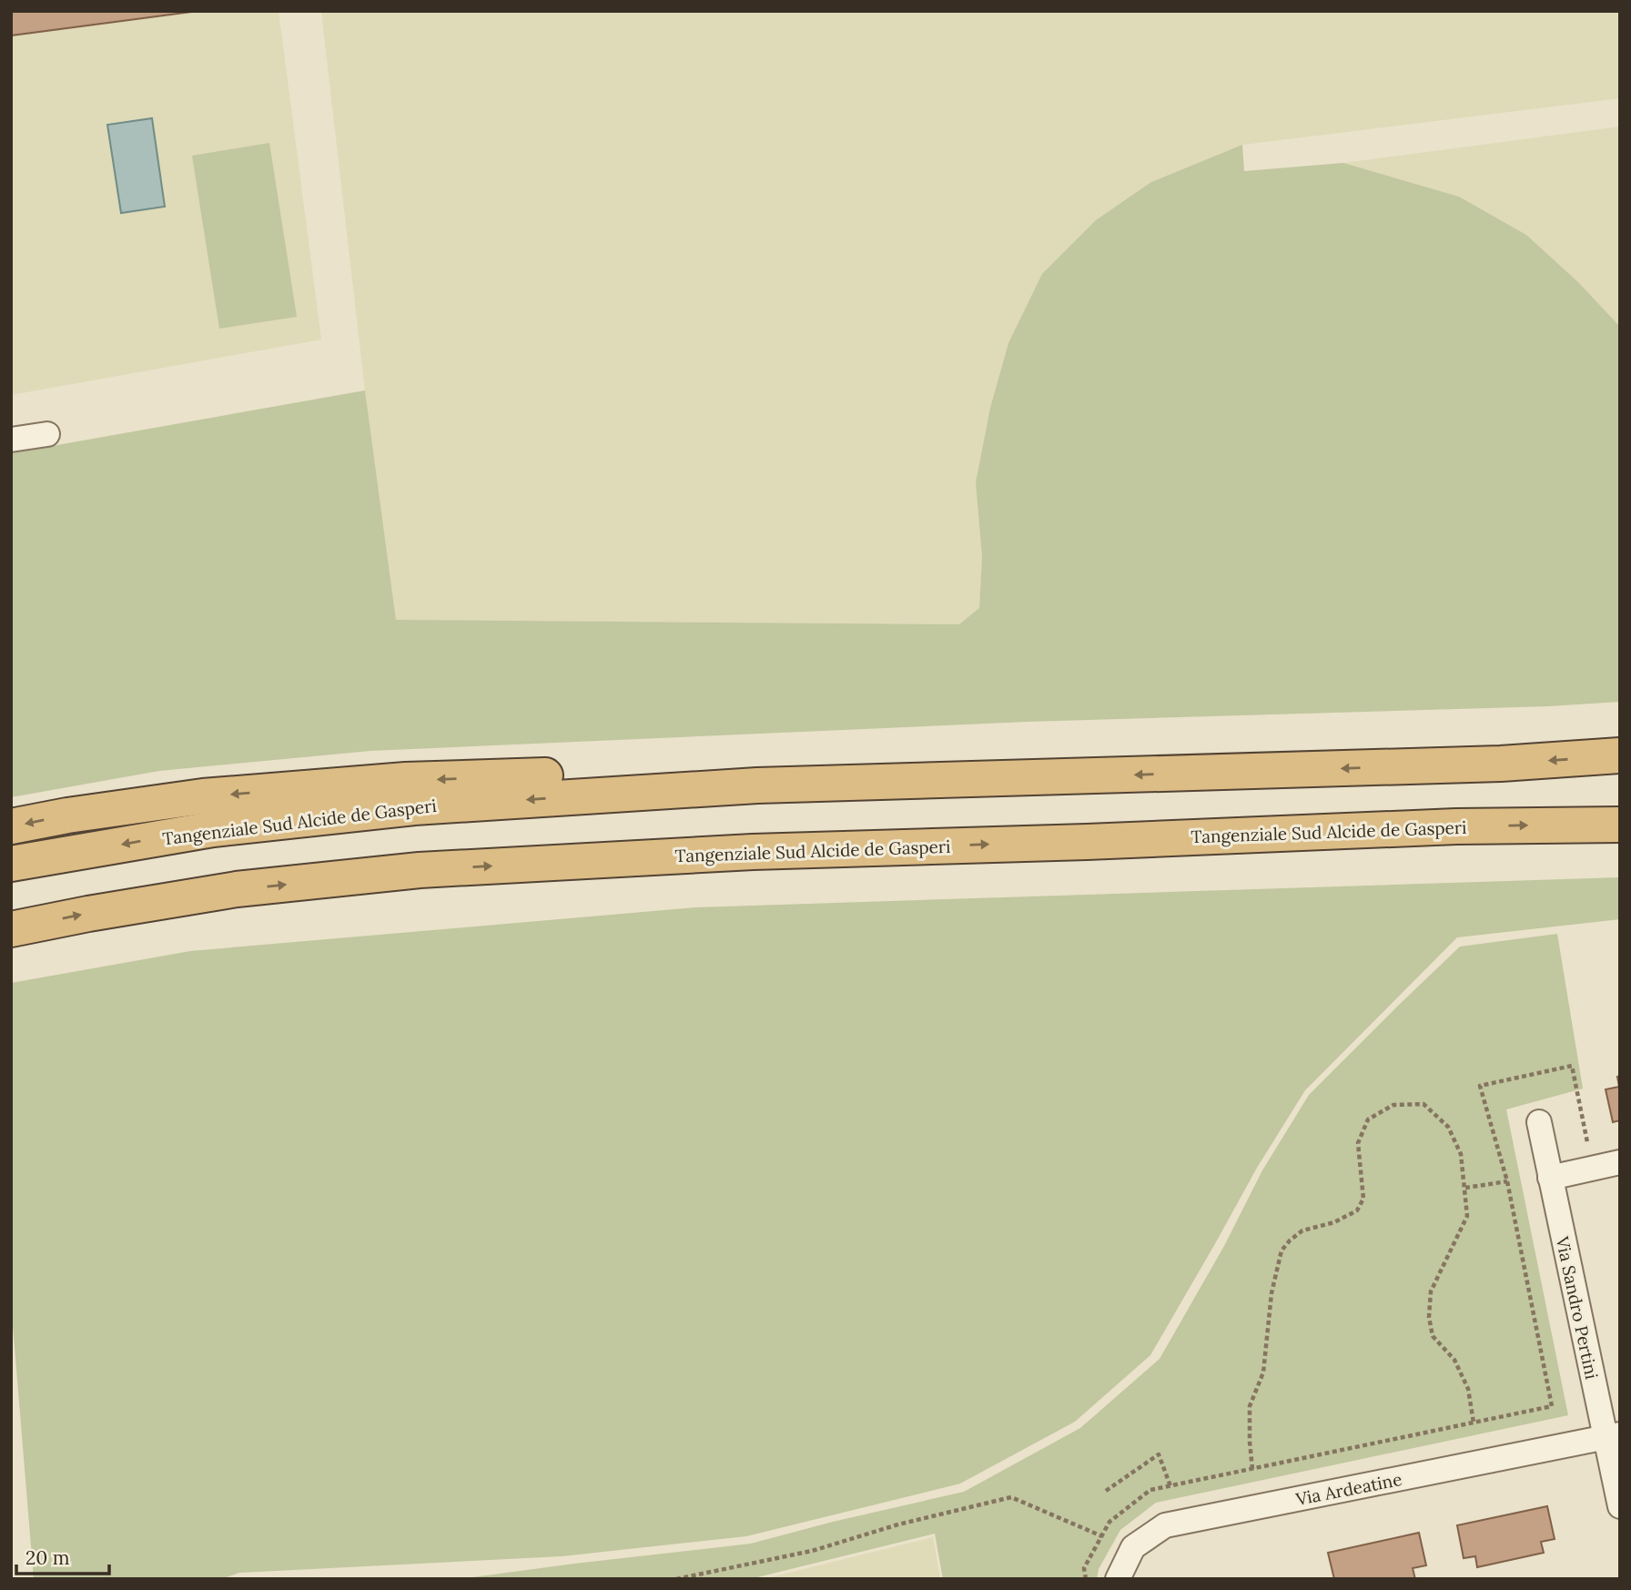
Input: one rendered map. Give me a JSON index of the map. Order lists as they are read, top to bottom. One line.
{"streets":{"highway":["Tangenziale Sud Alcide de Gasperi"],"street":["Via Sandro Pertini","Via Ardeatine"]},"crossings":[["Via Sandro Pertini","Via Ardeatine"]],"scale_bar":"20 m"}
